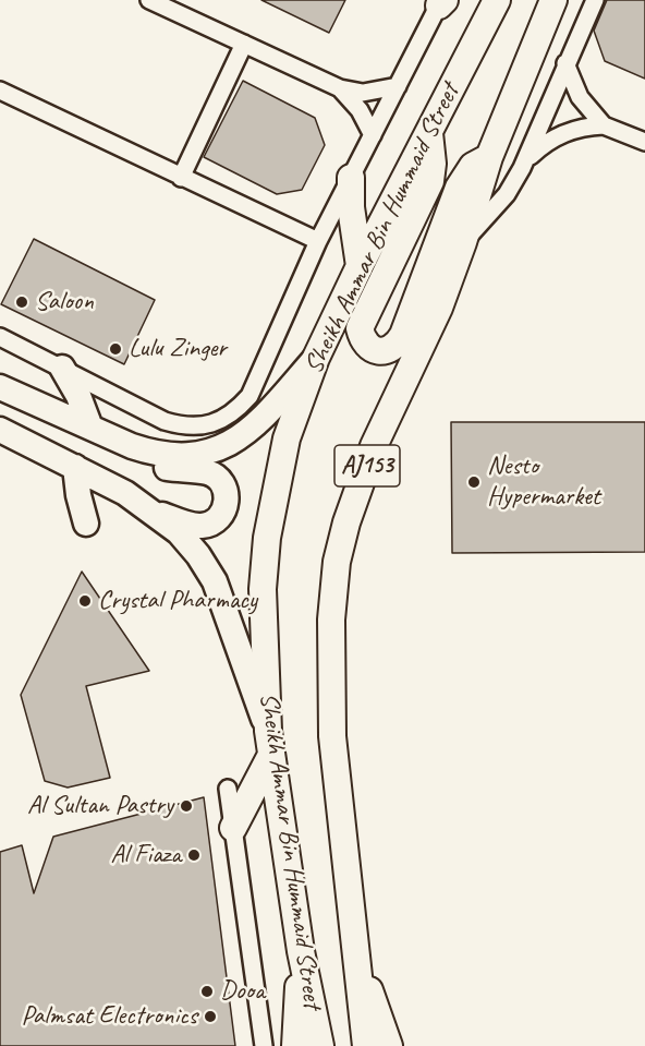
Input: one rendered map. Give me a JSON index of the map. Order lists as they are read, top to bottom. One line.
{"streets":{"main road":["Sheikh Ammar Bin Hummaid Street","AJ153"]},"places":["Saloon","Lulu Zinger","Nesto Hypermarket","Crystal Pharmacy","Al Sultan Pastry","Al Fiaza","Dooa","Palmsat Electronics"]}
